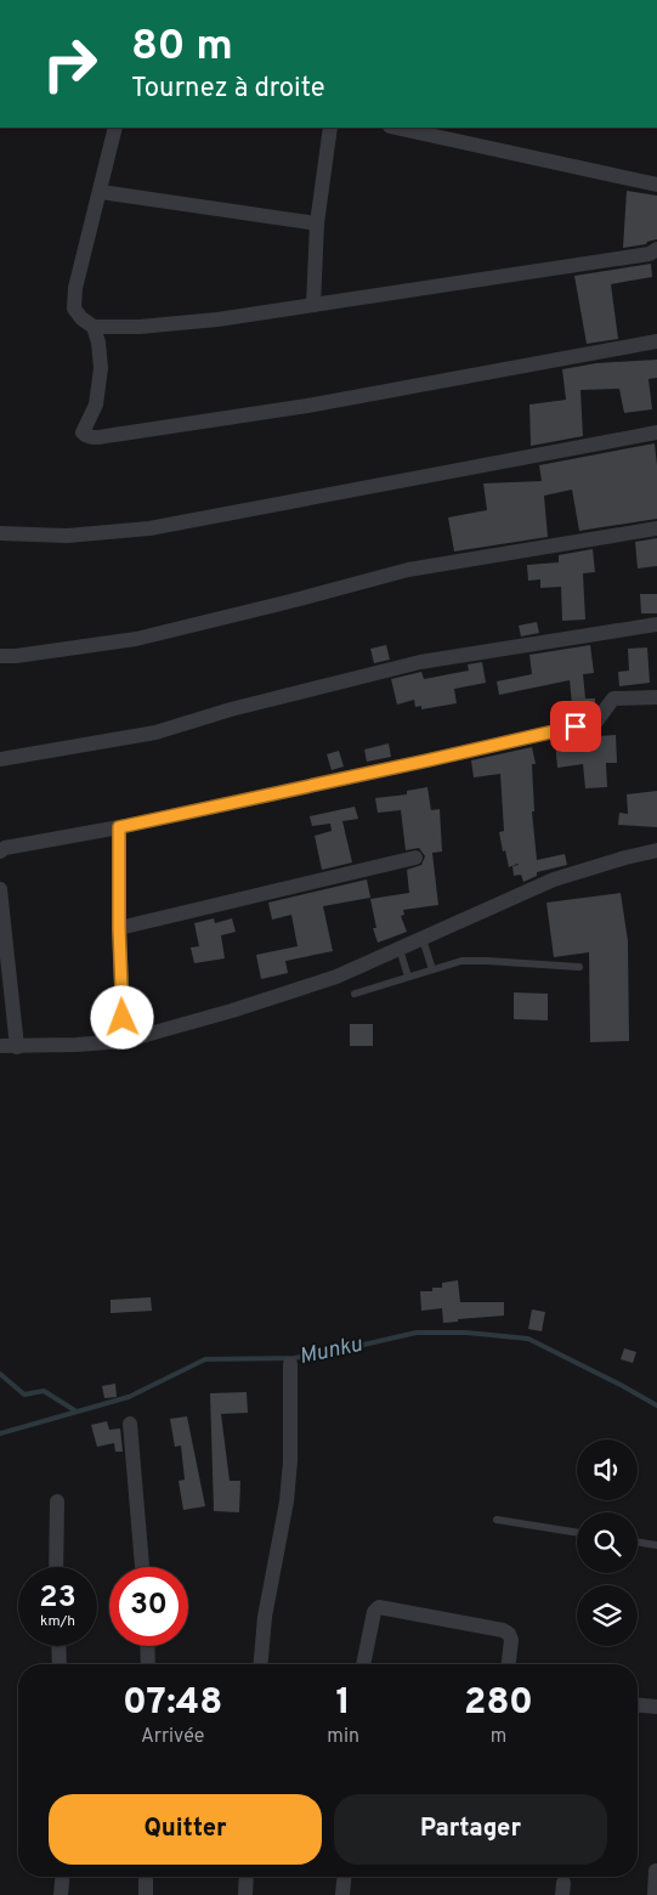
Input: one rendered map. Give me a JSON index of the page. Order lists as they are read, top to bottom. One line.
{"water":["Munku"],"page":{"turn":["80 m","Tournez à droite"],"speed":"23 km/h","limit":"30","eta":["07:48","Arrivée","1","min","280","m"],"buttons":["Quitter","Partager"]}}
